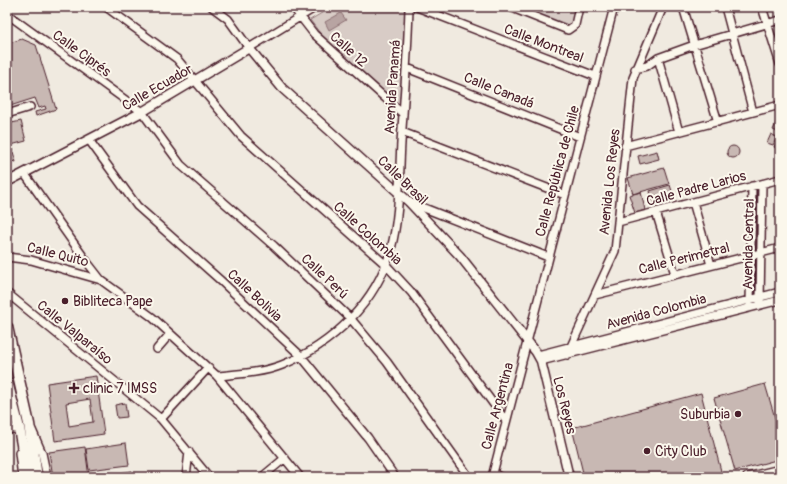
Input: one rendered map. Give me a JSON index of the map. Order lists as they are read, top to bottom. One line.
{"streets":{"main road":["Calle Ecuador","Calle Brasil","Los Reyes"],"street":["Calle Montreal","Calle 12","Calle Ciprés","Avenida Panamá","Calle Canadá","Calle República de Chile","Avenida Los Reyes","Calle Padre Larios","Calle Colombia","Avenida Central","Calle Quito","Calle Perimetral","Calle Perú","Calle Bolivia","Avenida Colombia","Calle Valparaíso","Calle Argentina"]},"crossings":[["Calle Montreal","Calle República de Chile"],["Calle 12","Calle Ecuador"],["Calle 12","Avenida Panamá"],["Calle Ciprés","Calle Ecuador"],["Calle Ciprés","Calle Perú"],["Calle Ecuador","Calle Brasil"],["Calle Ecuador","Calle Colombia"],["Calle Ecuador","Calle Perú"],["Calle Ecuador","Calle Bolivia"],["Avenida Panamá","Calle Canadá"],["Avenida Panamá","Calle Brasil"],["Avenida Panamá","Calle Colombia"],["Avenida Panamá","Calle Perú"],["Avenida Panamá","Calle Bolivia"],["Calle Canadá","Calle República de Chile"],["Calle República de Chile","Calle Brasil"],["Calle República de Chile","Los Reyes"],["Calle República de Chile","Calle Argentina"],["Calle Brasil","Los Reyes"],["Calle Brasil","Calle Argentina"],["Avenida Los Reyes","Calle Padre Larios"],["Avenida Los Reyes","Calle Perimetral"],["Avenida Los Reyes","Avenida Colombia"],["Calle Padre Larios","Avenida Central"],["Calle Colombia","Calle Argentina"],["Avenida Central","Calle Perimetral"],["Avenida Central","Avenida Colombia"],["Avenida Colombia","Los Reyes"],["Los Reyes","Calle Argentina"]],"places":{"other":["Bibliteca Pape","Suburbia","City Club"],"health":["clinic 7 IMSS"]}}
